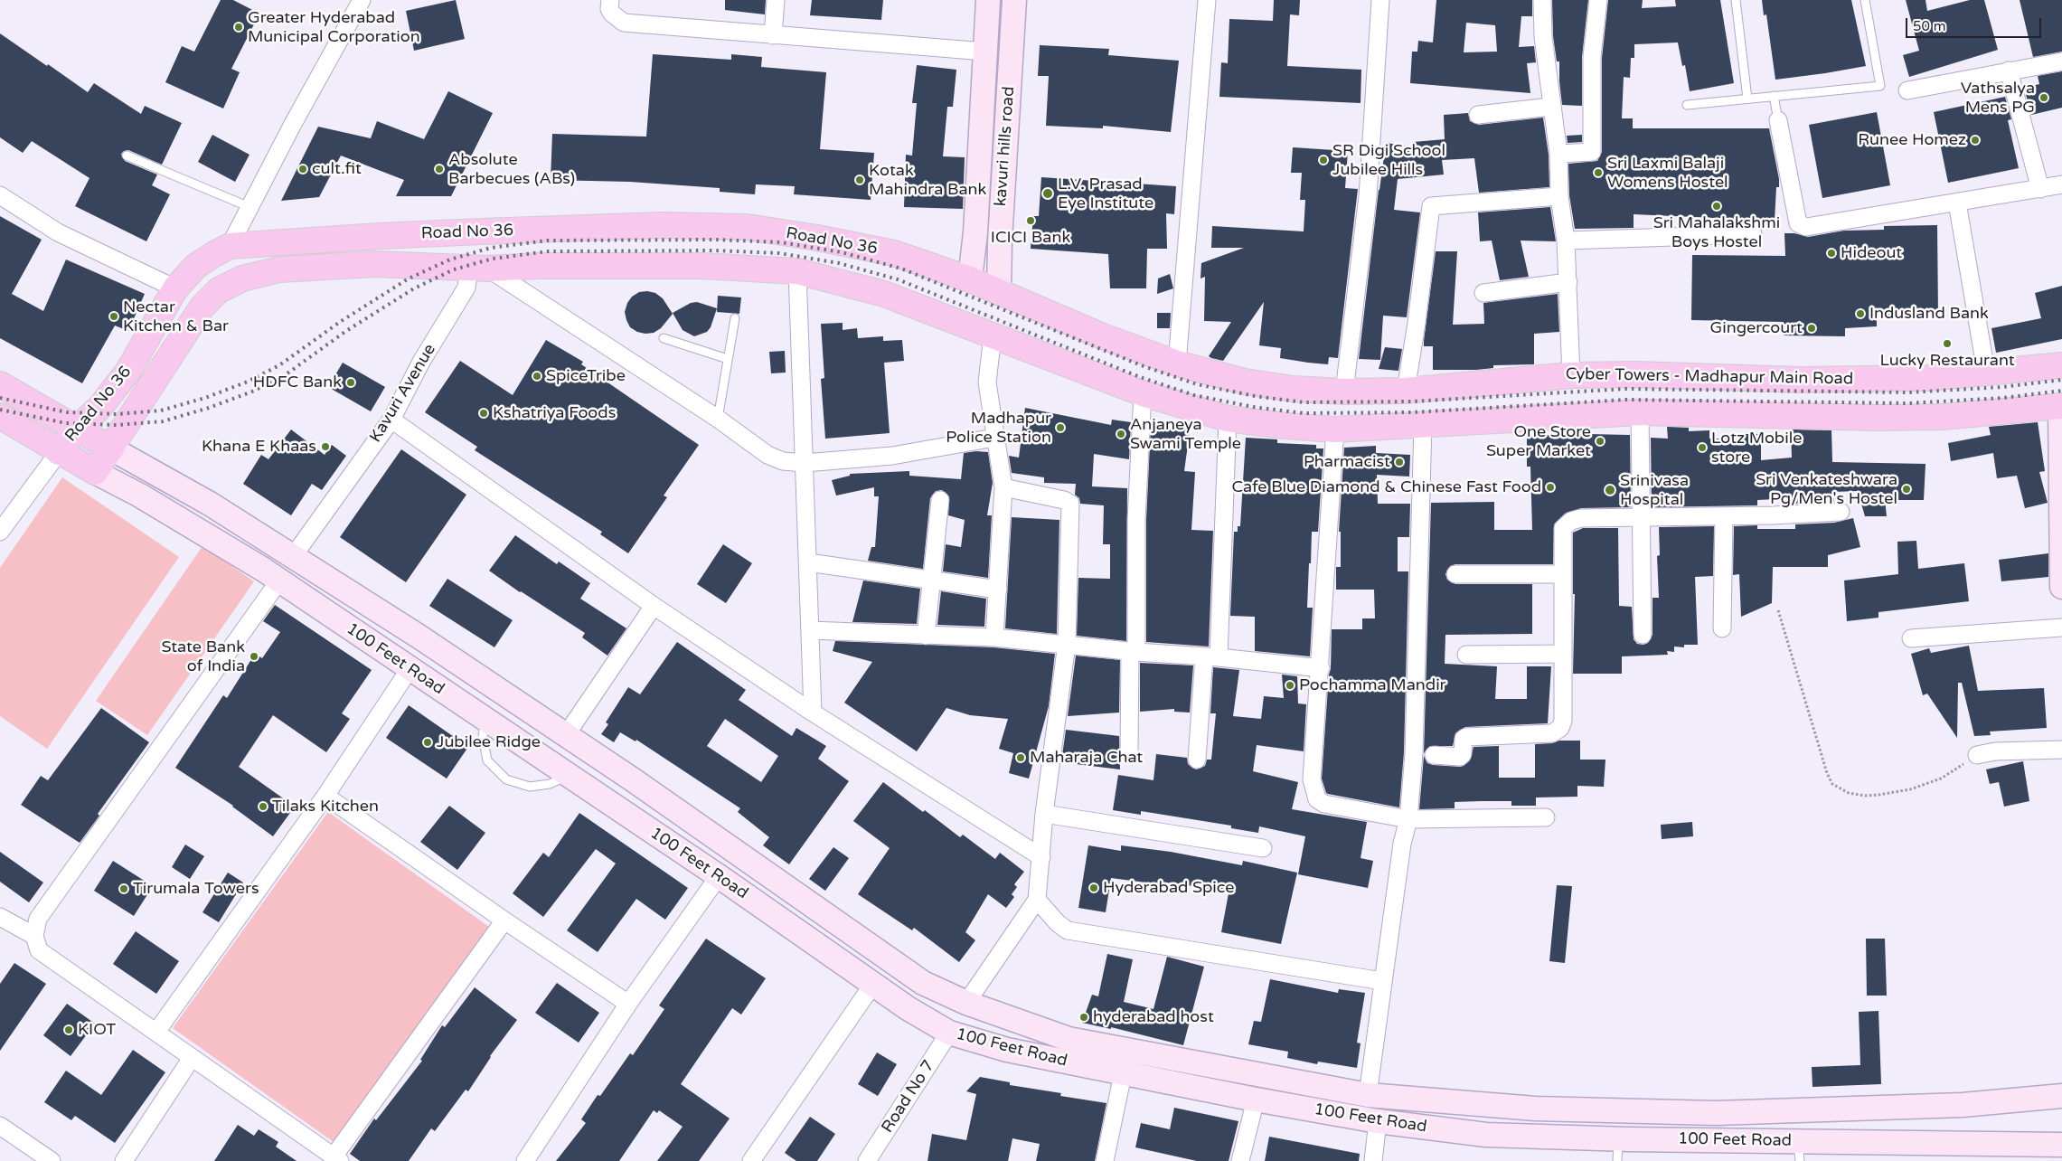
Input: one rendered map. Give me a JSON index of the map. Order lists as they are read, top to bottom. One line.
{"streets":{"main road":["kavuri hills road","Road No 36","Cyber Towers - Madhapur Main Road","100 Feet Road"],"street":["Kavuri Avenue","Road No 7"]},"crossings":[["kavuri hills road","Road No 36"],["kavuri hills road","Cyber Towers - Madhapur Main Road"],["Road No 36","Cyber Towers - Madhapur Main Road"],["Road No 36","Kavuri Avenue"],["Road No 36","100 Feet Road"],["Kavuri Avenue","100 Feet Road"],["100 Feet Road","Road No 7"]],"places":["Greater Hyderabad Municipal Corporation","Vathsalya Mens PG","Runee Homez","SR Digi School Jubilee Hills","cult.fit","Absolute Barbecues (ABs)","Sri Laxmi Balaji Womens Hostel","Kotak Mahindra Bank","L.V. Prasad Eye Institute","Sri Mahalakshmi Boys Hostel","ICICI Bank","Hideout","Indusland Bank","Nectar Kitchen & Bar","Gingercourt","Lucky Restaurant","SpiceTribe","HDFC Bank","Kshatriya Foods","Madhapur Police Station","Anjaneya Swami Temple","One Store Super Market","Khana E Khaas","Lotz Mobile store","Pharmacist","Cafe Blue Diamond & Chinese Fast Food","Sri Venkateshwara Pg/Men's Hostel","Srinivasa Hospital","State Bank of India","Pochamma Mandir","Jubilee Ridge","Maharaja Chat","Tilaks Kitchen","Hyderabad Spice","Tirumala Towers","hyderabad host","KIOT"],"scale_bar":"50 m"}
